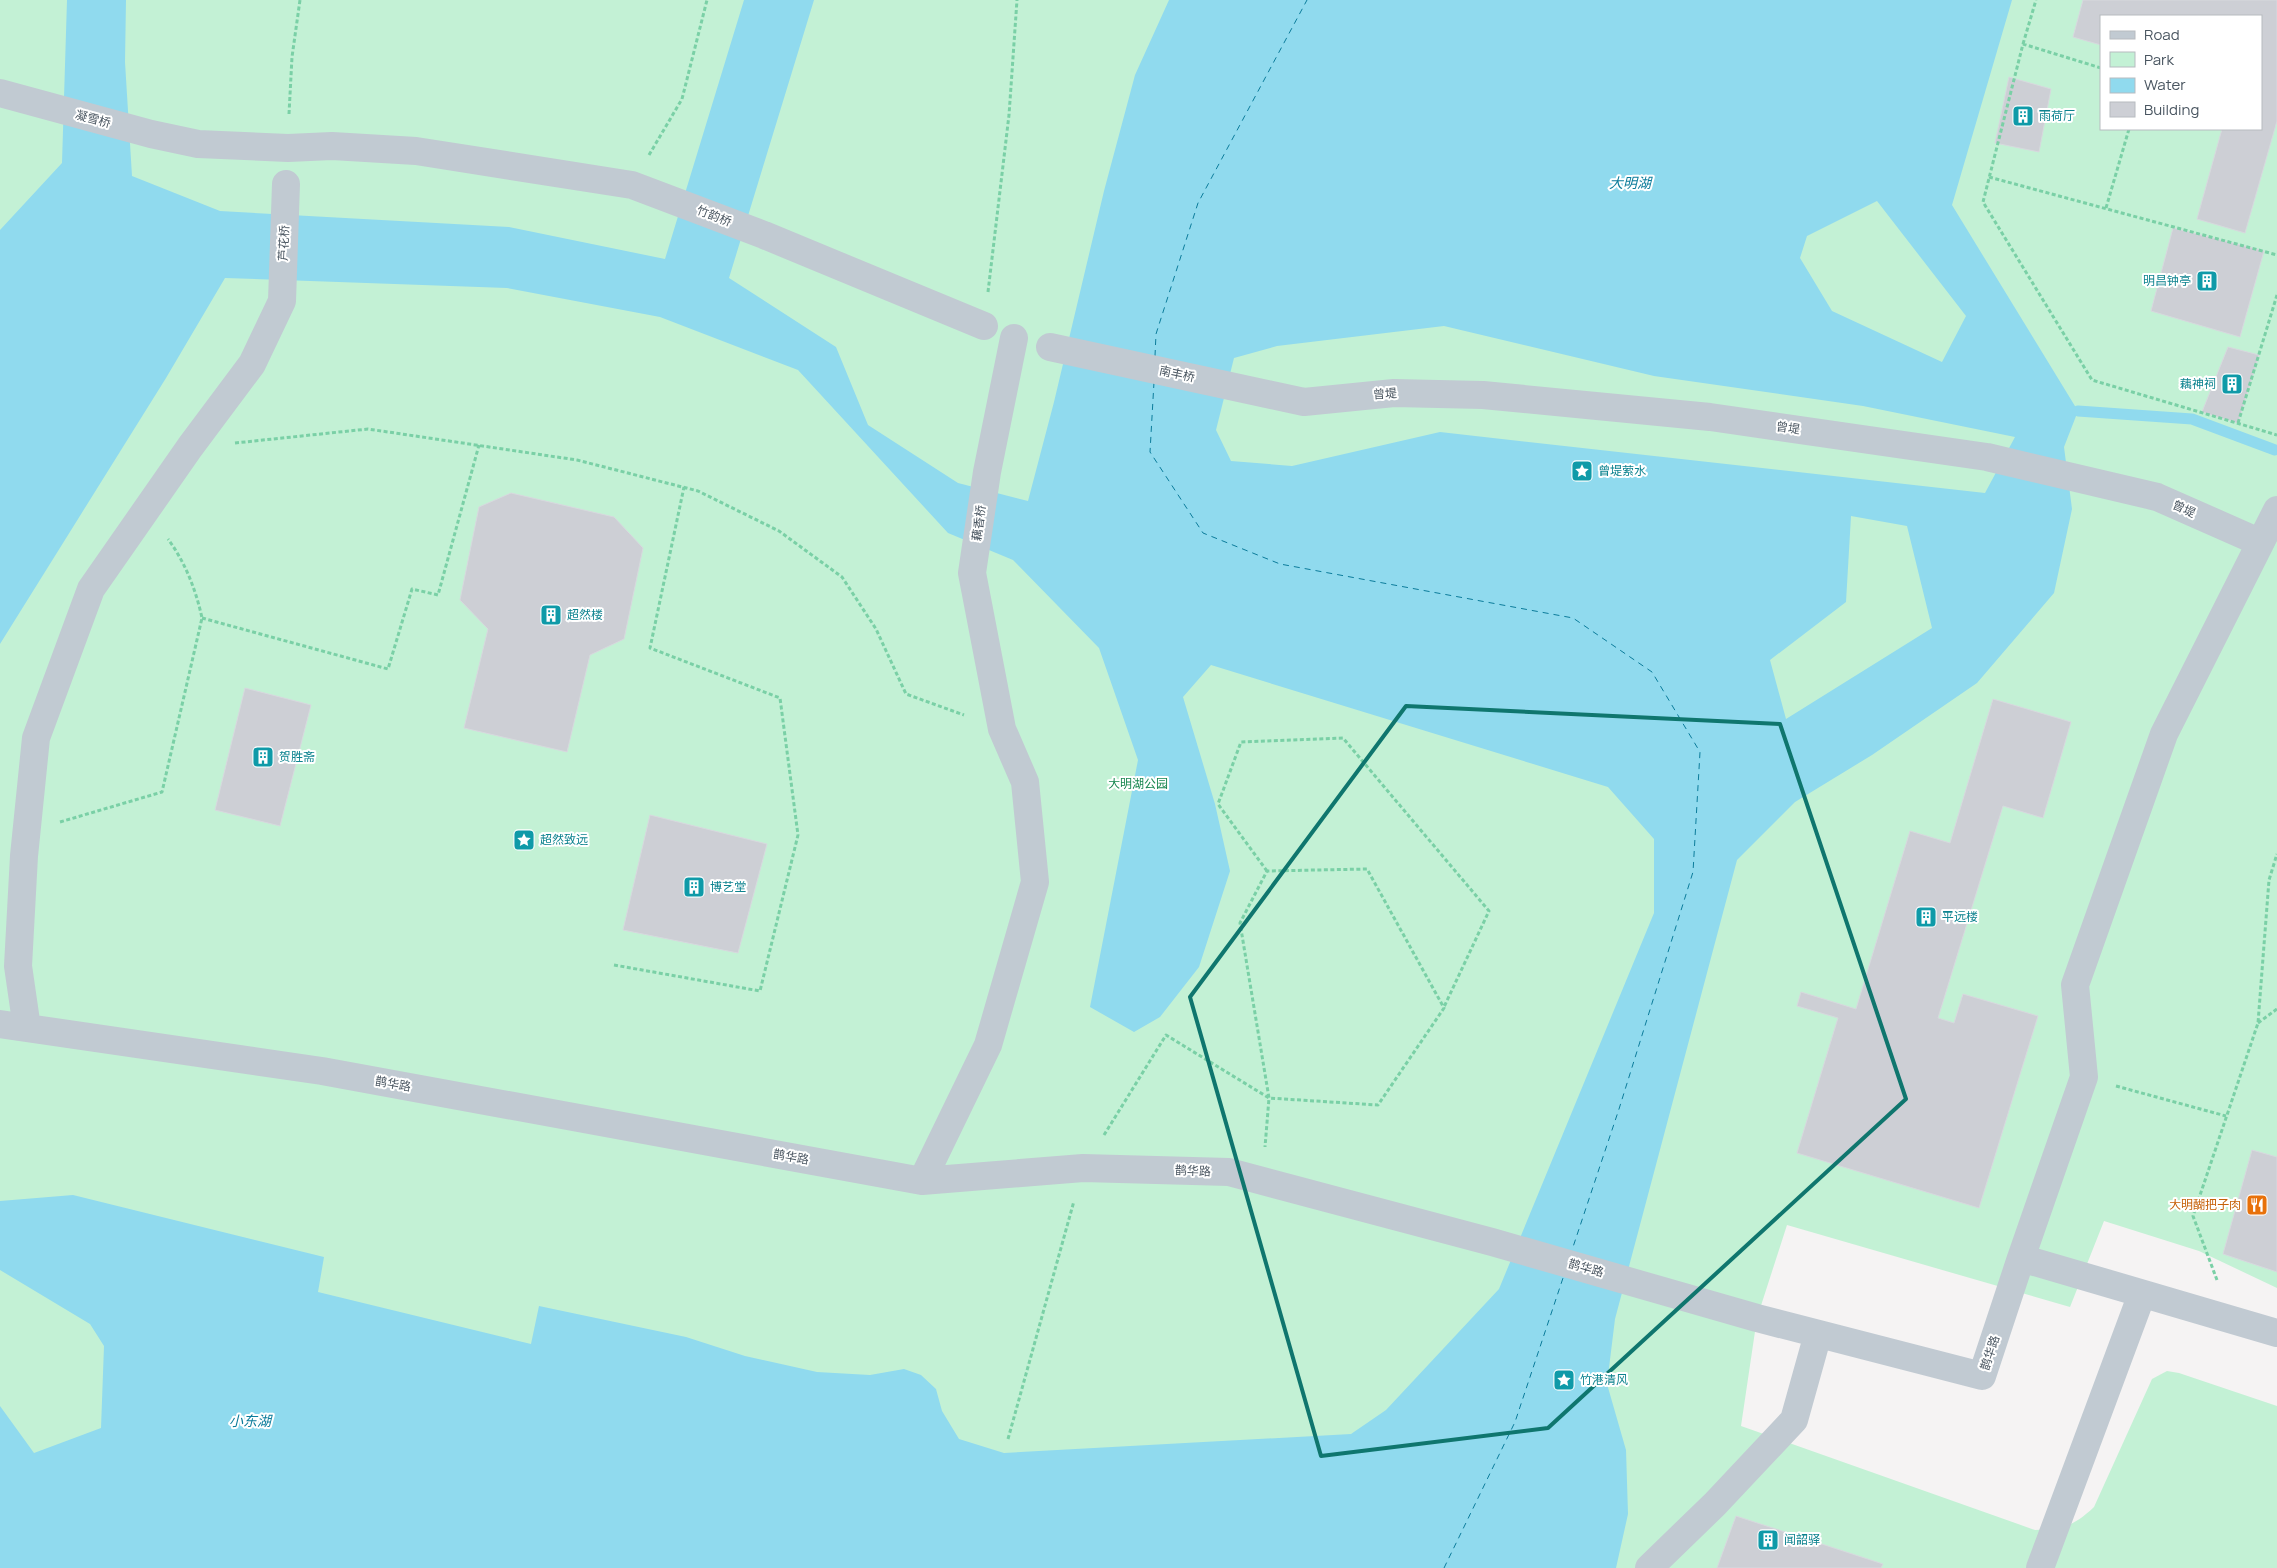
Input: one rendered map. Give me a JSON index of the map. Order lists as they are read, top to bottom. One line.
{"streets":{"lane":["凝雪桥","竹韵桥","芦花桥","南丰桥","曾堤","藕香桥","鹊华路"]},"crossings":[["凝雪桥","竹韵桥"],["南丰桥","曾堤"],["藕香桥","鹊华路"]],"water":["大明湖","小东湖"],"parks":["大明湖公园"],"places":{"building":["雨荷厅","明昌钟亭","藕神祠","超然楼","贺胜斋","博艺堂","平远楼","闻韶驿"],"place":["曾堤萦水","超然致远","竹港清风"],"restaurant":["大明醐把子肉"]},"legend":["Road","Park","Water","Building"]}
